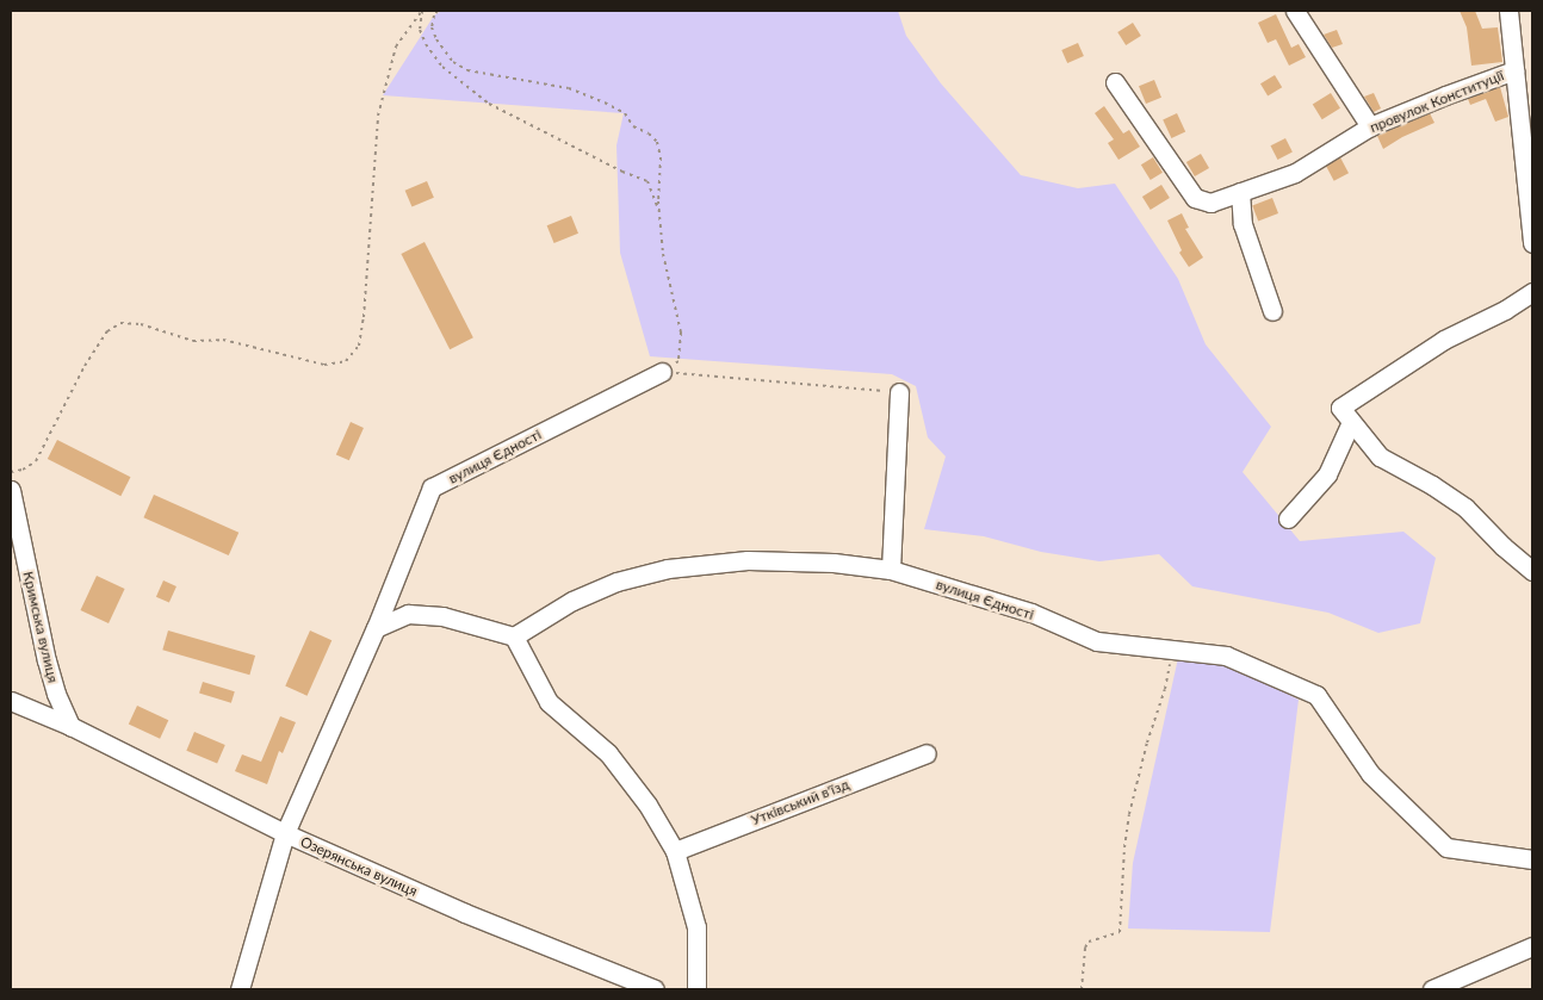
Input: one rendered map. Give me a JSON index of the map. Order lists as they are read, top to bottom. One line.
{"streets":{"street":["провулок Конституції","вулиця Єдності","Кримська вулиця","Утківський в'їзд","Озерянська вулиця"]},"crossings":[["вулиця Єдності","Озерянська вулиця"],["Кримська вулиця","Озерянська вулиця"]]}
